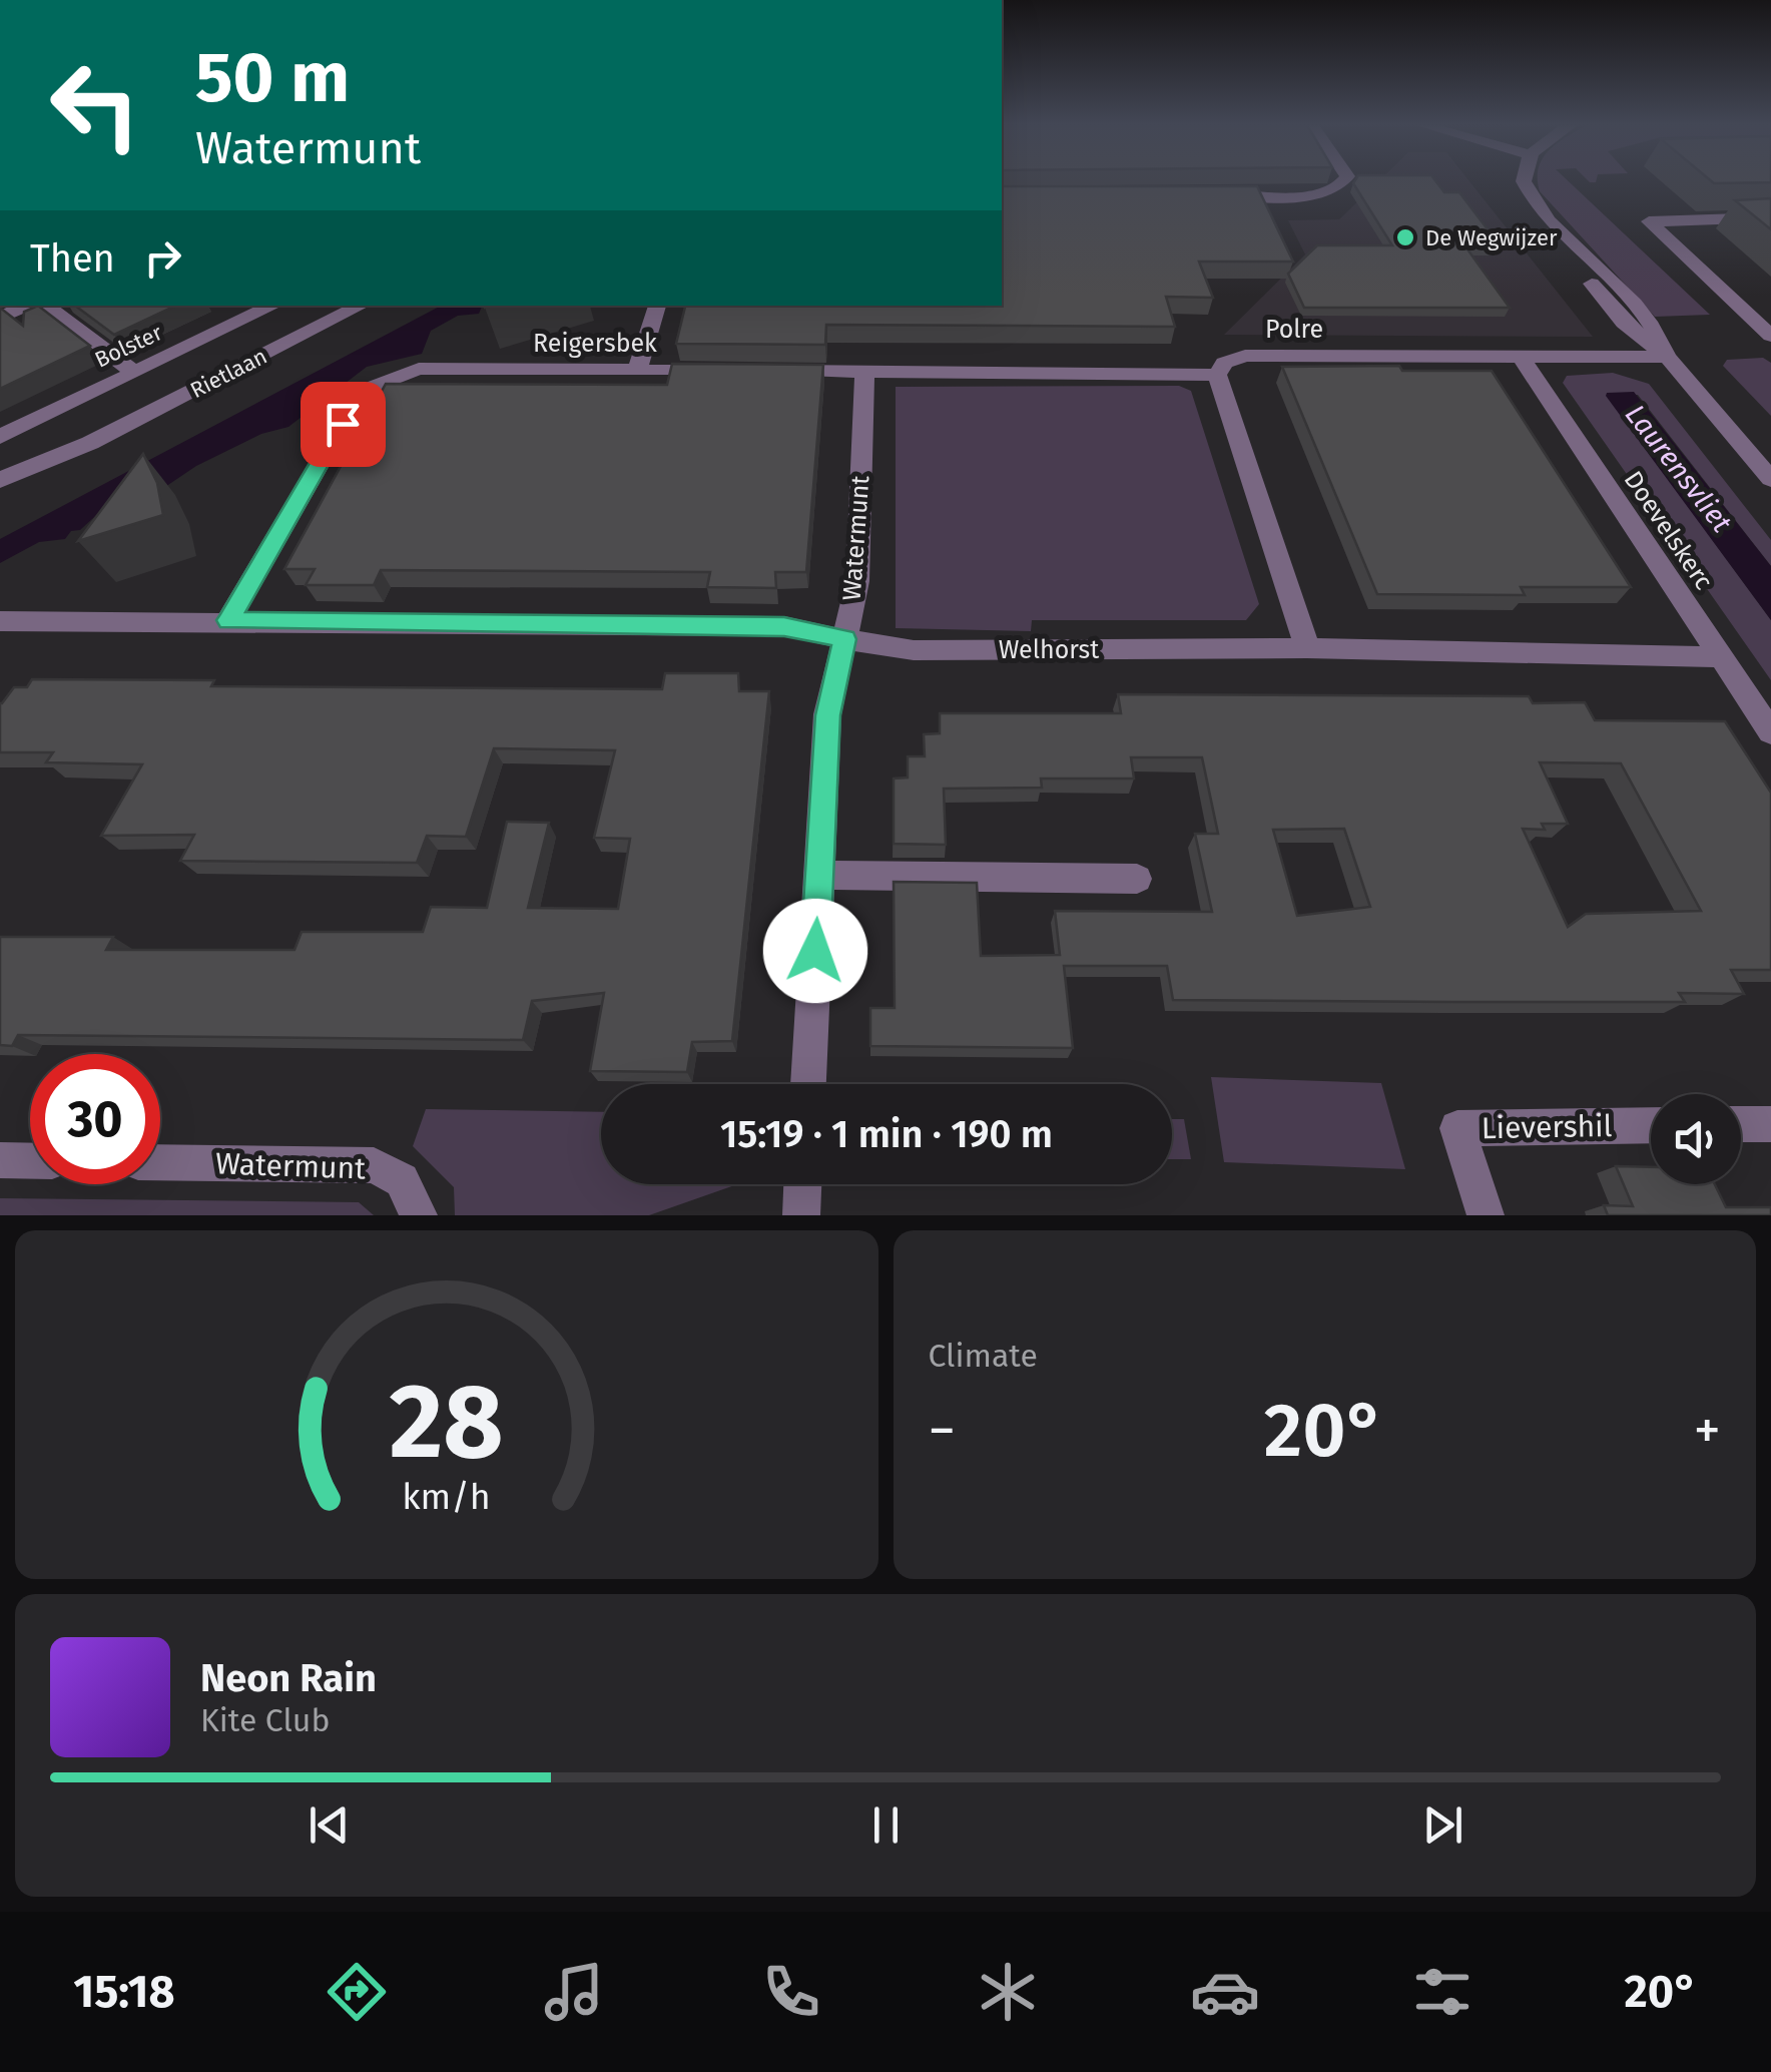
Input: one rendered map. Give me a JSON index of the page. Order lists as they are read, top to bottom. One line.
{"streets":{"street":["Polre","Reigersbek","Bolster","Rietlaan","Doevelskerc","Watermunt","Welhorst","Lievershil"]},"crossings":[["Polre","Doevelskerc"],["Reigersbek","Watermunt"],["Doevelskerc","Welhorst"],["Watermunt","Welhorst"]],"water":["Laurensvliet"],"places":["De Wegwijzer"],"page":{"turn":["50 m","Watermunt"],"then":"Then","limit":"30","trip":"15:19 · 1 min · 190 m","tile":"Climate","heat":["−","20°","+"],"song":["Neon Rain","Kite Club"],"tabs":["15:18","20°"],"gauge":["28","km/h"]}}
